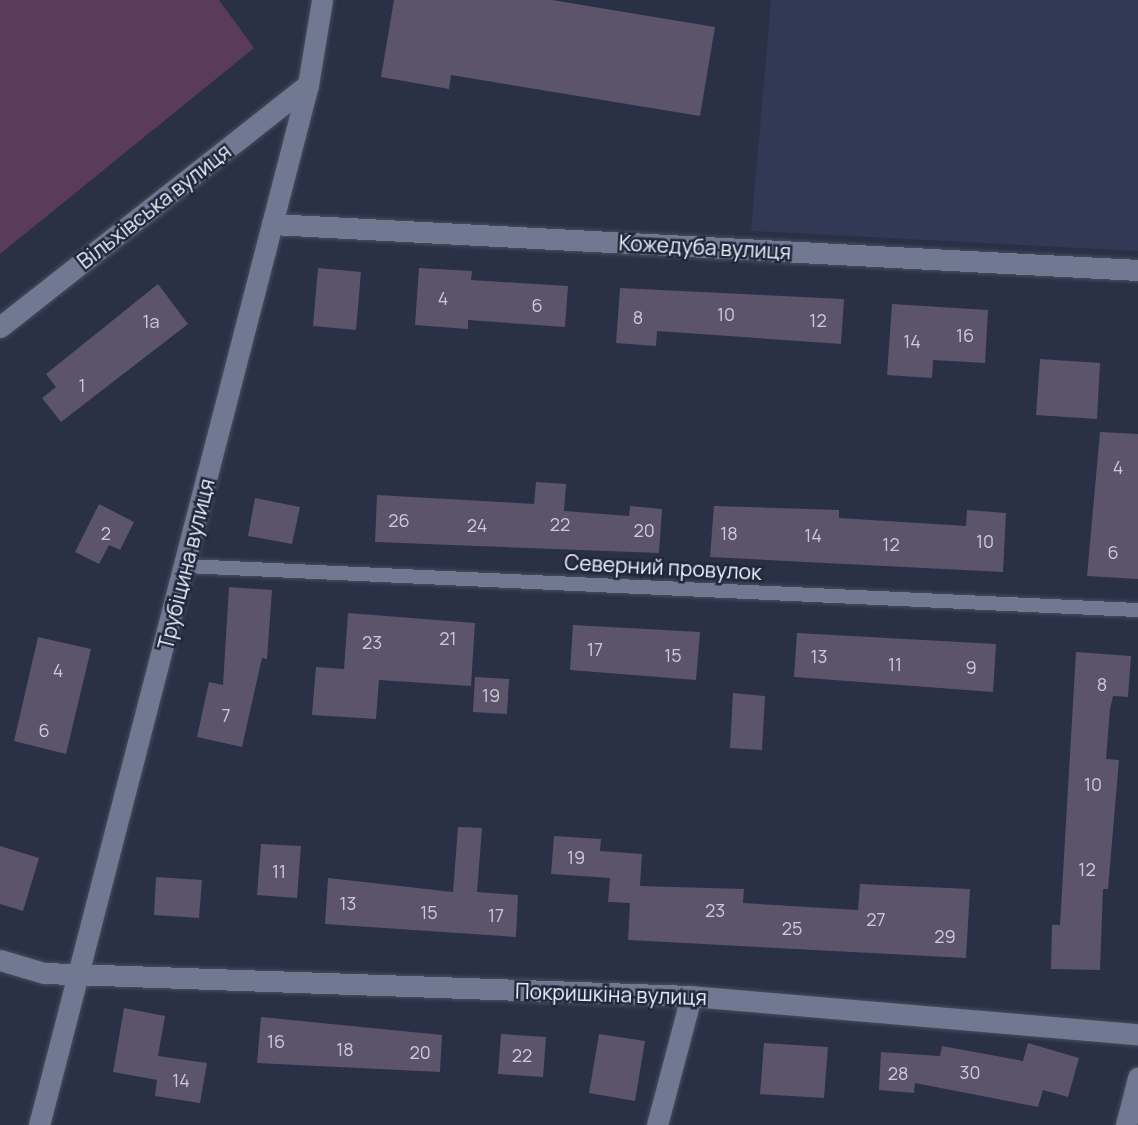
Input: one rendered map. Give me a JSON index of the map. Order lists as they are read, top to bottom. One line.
{"streets":{"street":["Вільхівська вулиця","Кожедуба вулиця","Трубіцина вулиця","Покришкіна вулиця"],"lane":["Северний провулок"]},"crossings":[["Вільхівська вулиця","Трубіцина вулиця"],["Кожедуба вулиця","Трубіцина вулиця"],["Трубіцина вулиця","Северний провулок"],["Трубіцина вулиця","Покришкіна вулиця"]],"house_numbers":["4","6","10","8","12","1а","16","14","1","4","26","22","24","20","2","18","14","10","12","6","21","23","17","15","13","11","9","4","8","19","7","6","10","19","12","11","13","23","15","17","27","25","29","16","18","20","22","30","28","14"]}
